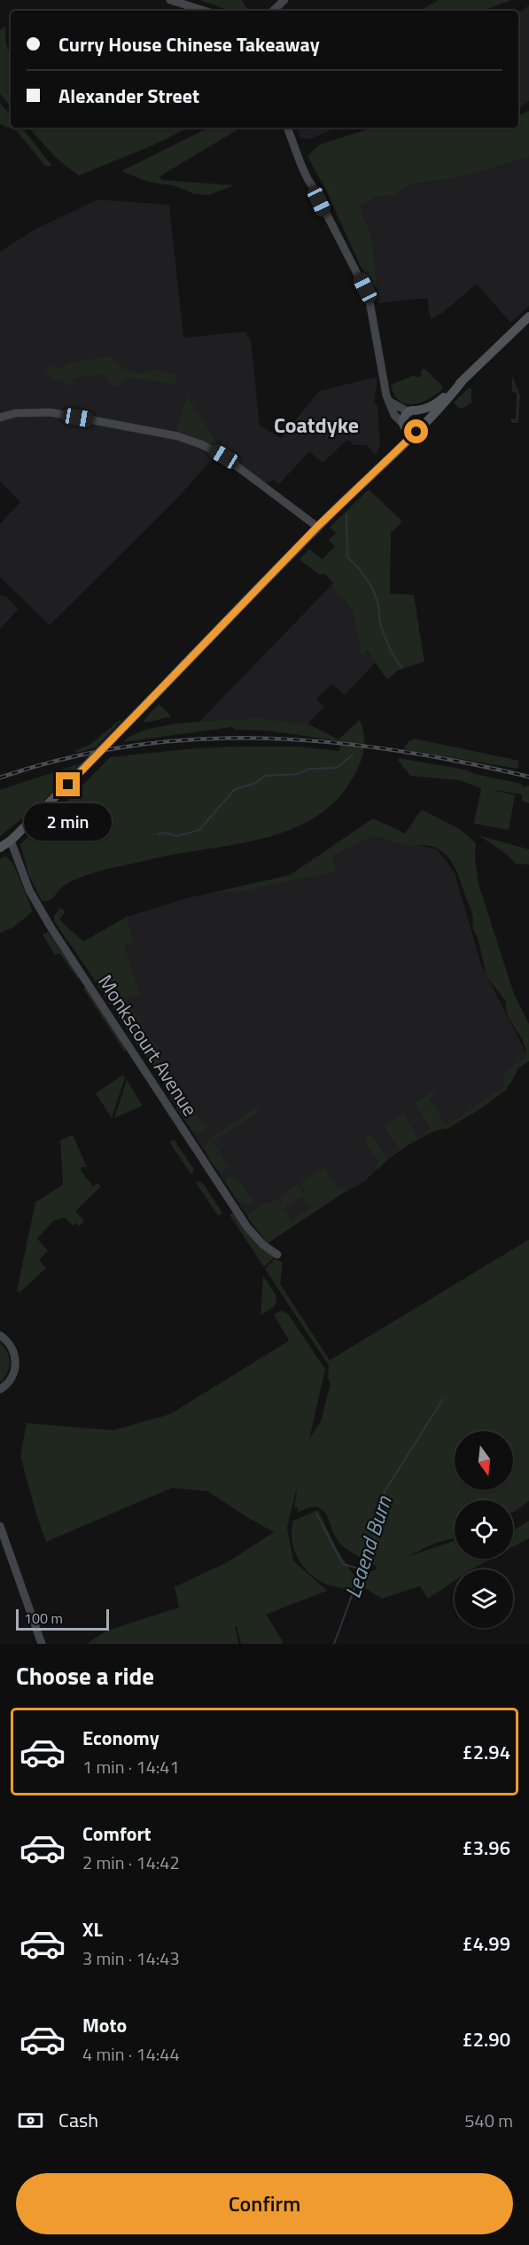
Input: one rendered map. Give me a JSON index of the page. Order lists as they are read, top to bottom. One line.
{"streets":{"street":["Monkscourt Avenue"]},"districts":["Coatdyke"],"water":["Leaend Burn"],"scale_bar":"100 m","north":"bottom","page":{"banner":["Curry House Chinese Takeaway","Alexander Street"],"bubble":"2 min","scale":"100 m","heading":"Choose a ride","list":[{"name":"Economy","note":"1 min · 14:41","value":"£2.94"},{"name":"Comfort","note":"2 min · 14:42","value":"£3.96"},{"name":"XL","note":"3 min · 14:43","value":"£4.99"},{"name":"Moto","note":"4 min · 14:44","value":"£2.90"}],"pay":["Cash","540 m"],"buttons":"Confirm"}}
